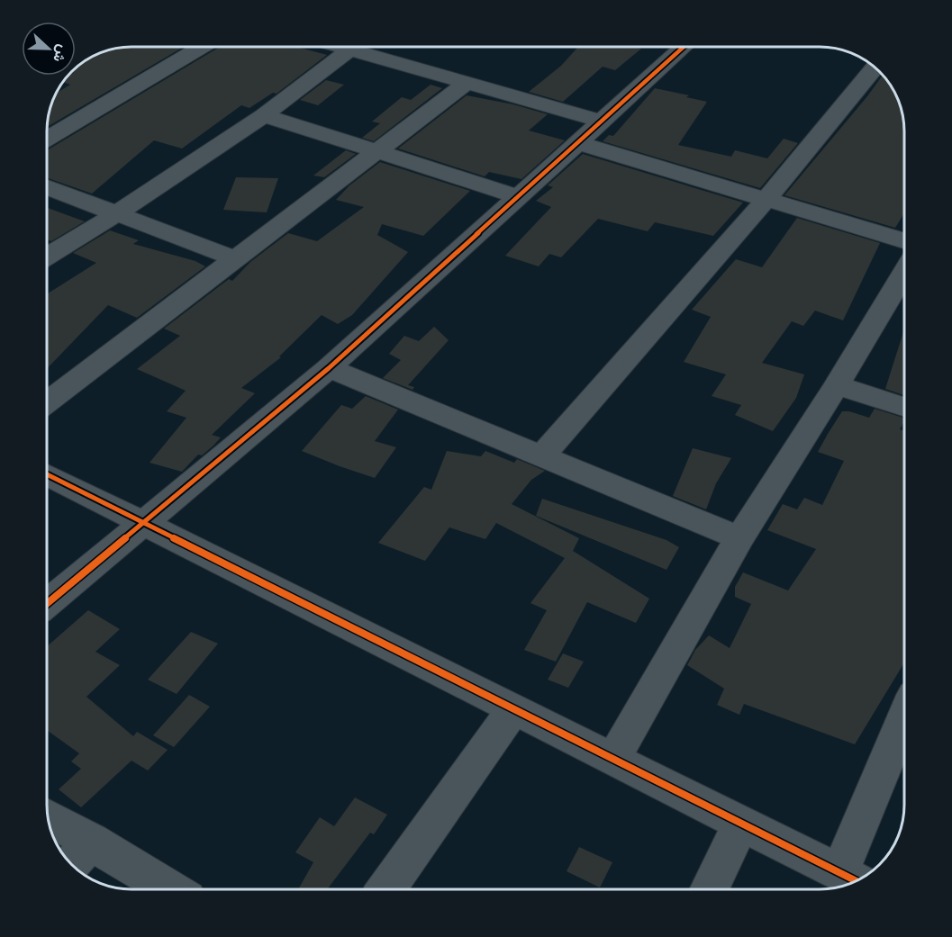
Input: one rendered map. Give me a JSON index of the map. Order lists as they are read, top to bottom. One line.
{"north":"right"}
